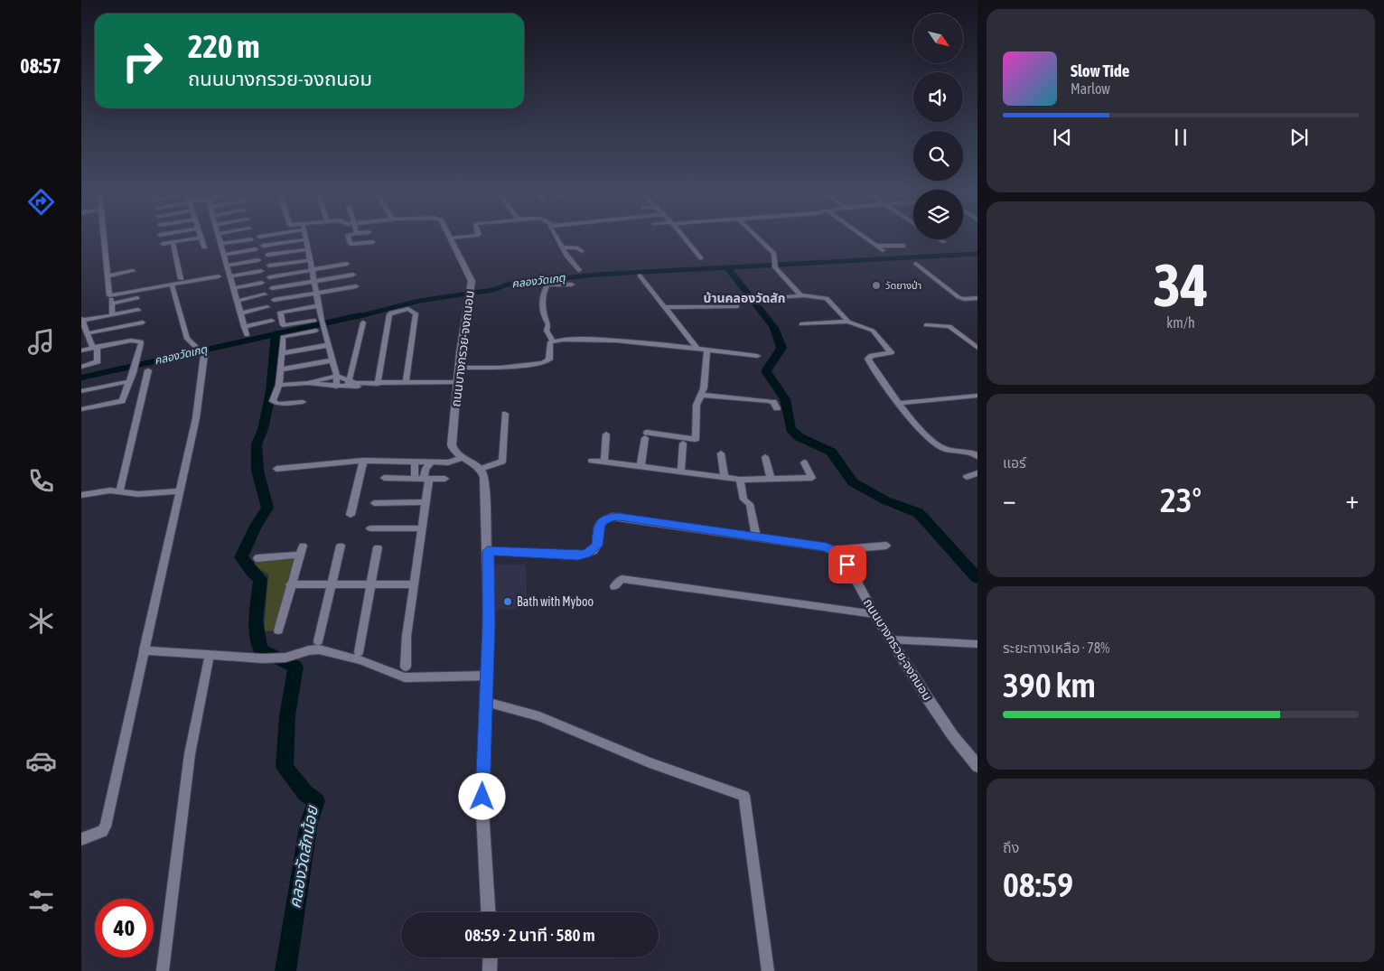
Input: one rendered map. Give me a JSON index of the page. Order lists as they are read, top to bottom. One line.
{"streets":{"street":["ถนนบางกรวย-จงถนอม"]},"districts":["บ้านคลองวัดสัก"],"water":["คลองวัดเกตุ","คลองวัดสักน้อย"],"places":["วัดยางป่า","Bath with Myboo"],"north":"bottom right","page":{"tabs":"08:57","turn":["220 m","ถนนบางกรวย-จงถนอม"],"song":["Slow Tide","Marlow"],"tile":[["34","km/h"],"แอร์",["ระยะทางเหลือ · 78%","390 km"],["ถึง","08:59"]],"heat":["−","23°","+"],"limit":"40","trip":"08:59 · 2 นาที · 580 m"}}
